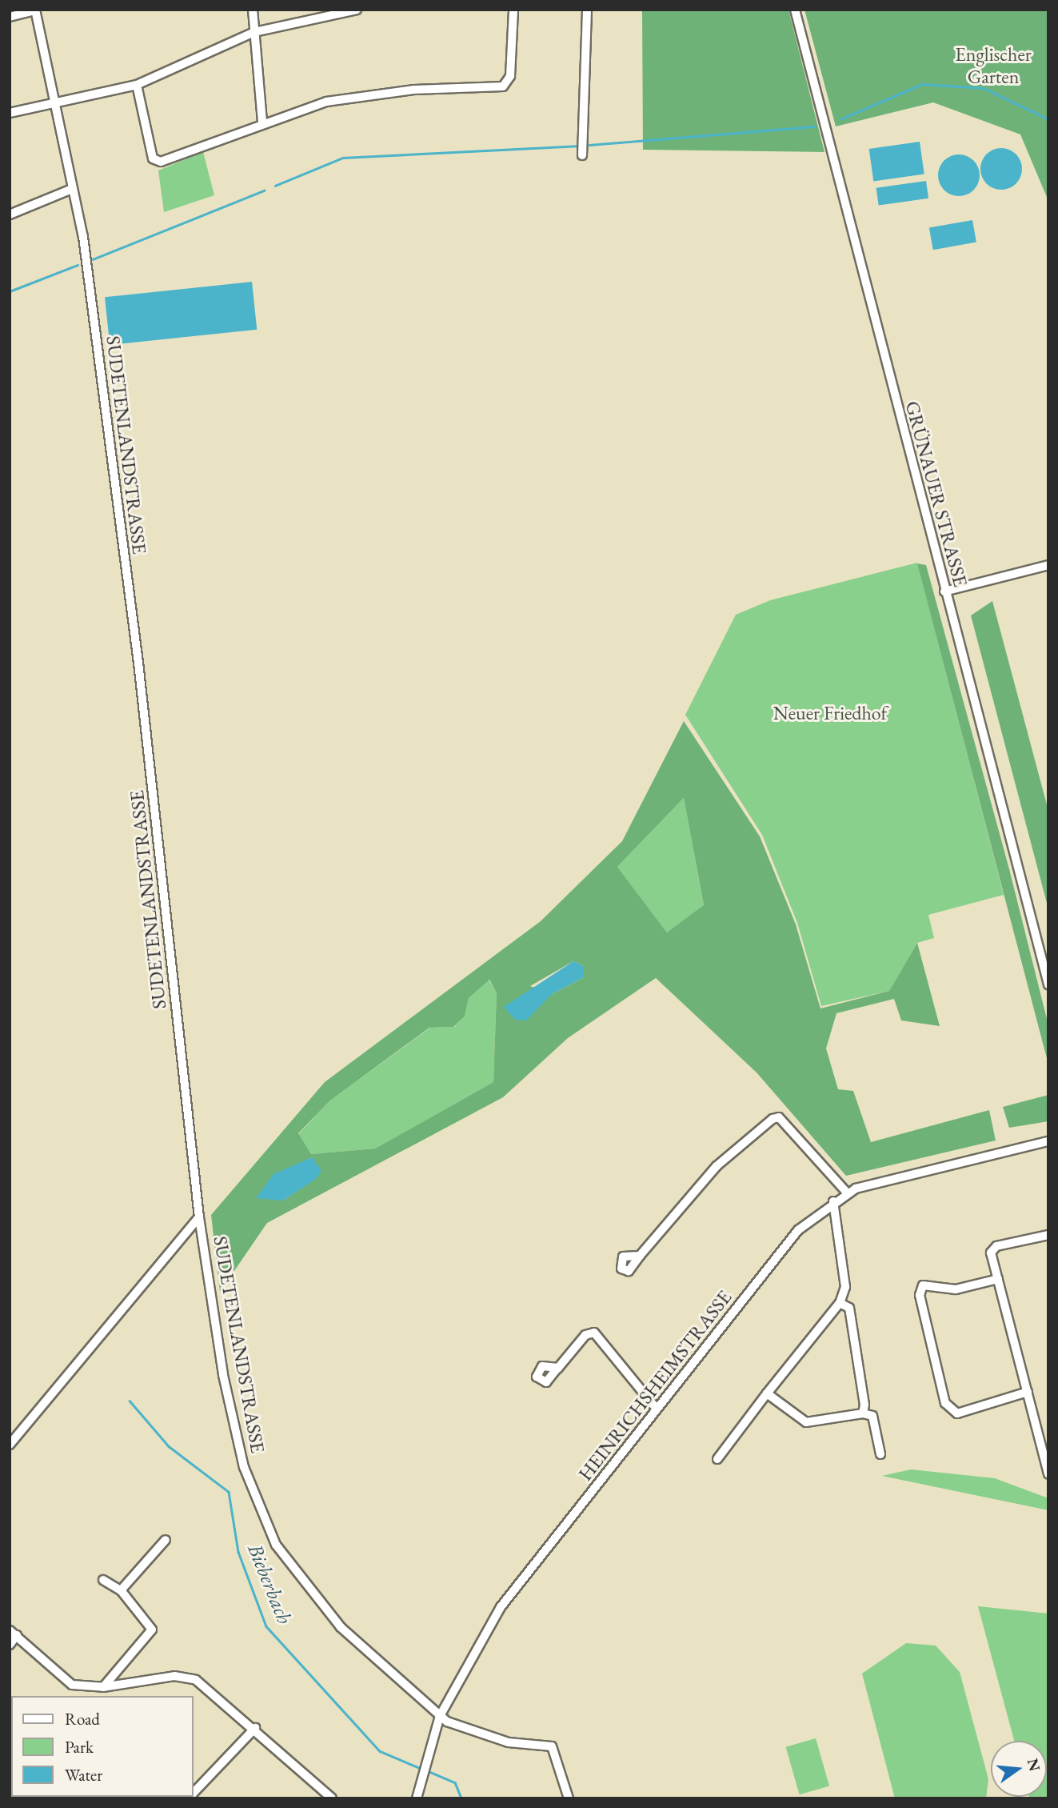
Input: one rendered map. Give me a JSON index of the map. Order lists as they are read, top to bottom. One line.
{"streets":{"street":["SUDETENLANDSTRASSE","GRÜNAUER STRASSE","HEINRICHSHEIMSTRASSE"]},"crossings":[["SUDETENLANDSTRASSE","HEINRICHSHEIMSTRASSE"]],"water":["Bieberbach"],"parks":["Englischer Garten","Neuer Friedhof"],"legend":["Road","Park","Water"],"north":"right"}
